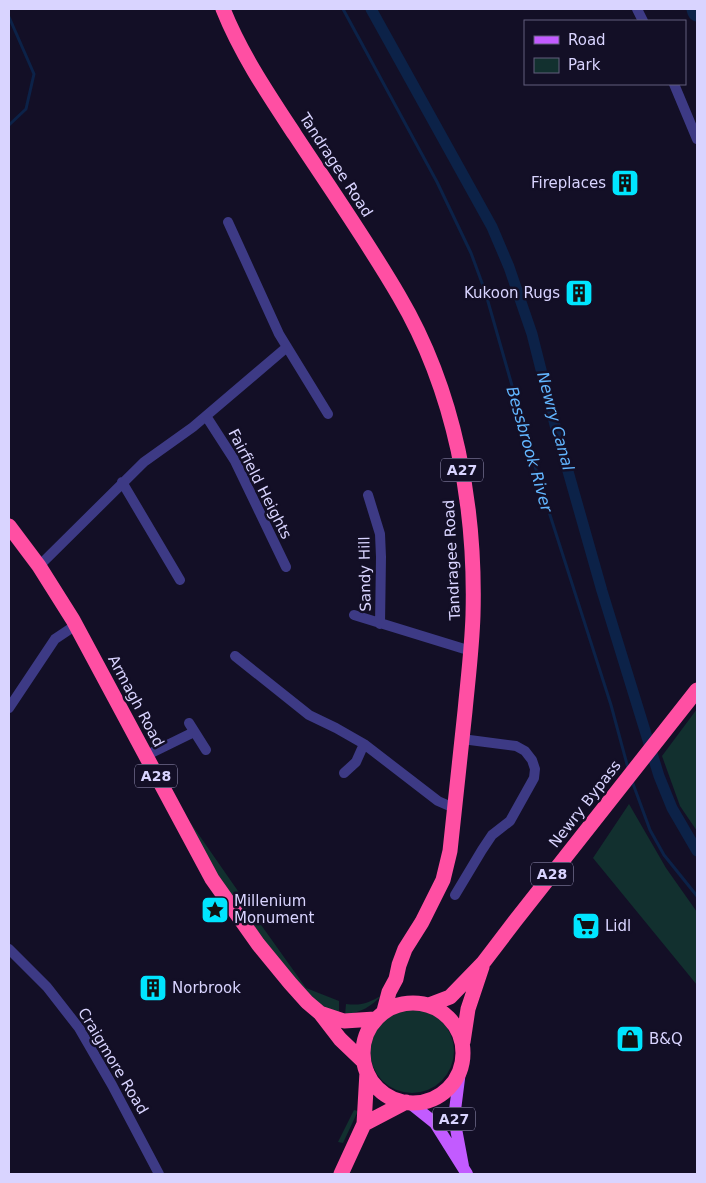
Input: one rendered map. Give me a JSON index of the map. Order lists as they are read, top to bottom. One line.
{"streets":{"highway":["Tandragee Road","A27","Armagh Road","A28","Newry Bypass"],"street":["Fairfield Heights","Sandy Hill","Craigmore Road"]},"crossings":[["Tandragee Road","A27"],["Tandragee Road","Sandy Hill"],["Tandragee Road","Armagh Road"],["Tandragee Road","A28"],["A27","Armagh Road"],["A27","A28"],["Armagh Road","A28"]],"water":["Newry Canal","Bessbrook River"],"places":{"building":["Fireplaces","Kukoon Rugs","Norbrook"],"place":["Millenium Monument"],"supermarket":["Lidl"],"shop":["B&Q"]},"legend":["Road","Park"]}
